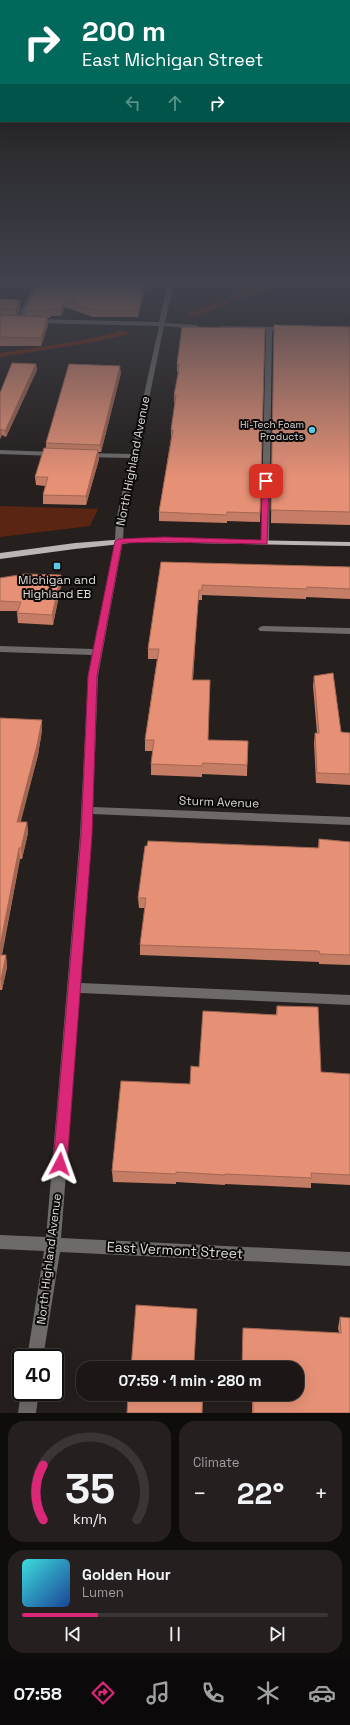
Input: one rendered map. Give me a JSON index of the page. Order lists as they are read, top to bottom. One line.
{"streets":{"street":["North Highland Avenue","Sturm Avenue","East Vermont Street"]},"crossings":[["North Highland Avenue","Sturm Avenue"],["North Highland Avenue","East Vermont Street"]],"places":{"other":["Hi-Tech Foam Products"],"transit":["Michigan and Highland EB"]},"page":{"turn":["200 m","East Michigan Street"],"limit":"40","trip":"07:59 · 1 min · 280 m","tile":"Climate","heat":["−","22°","+"],"song":["Golden Hour","Lumen"],"tabs":"07:58","gauge":["35","km/h"]}}
